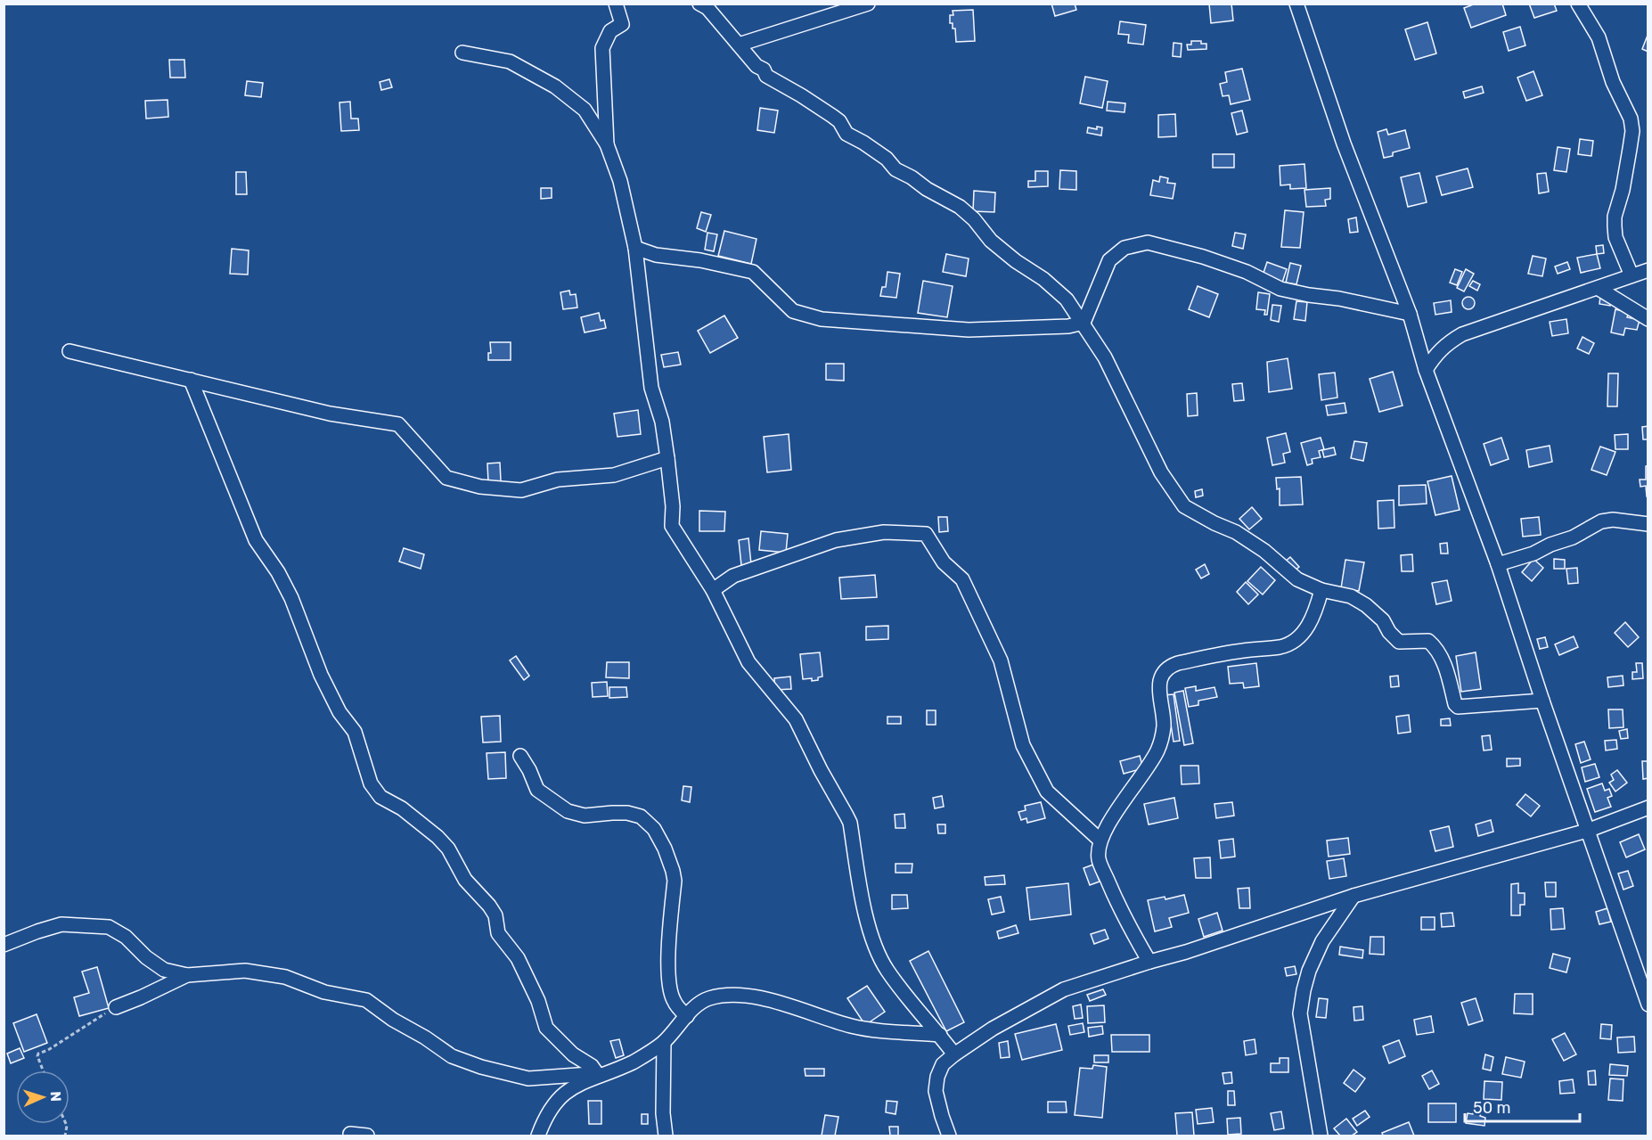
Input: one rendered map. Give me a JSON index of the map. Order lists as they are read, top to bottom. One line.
{"scale_bar":"50 m","north":"right"}
